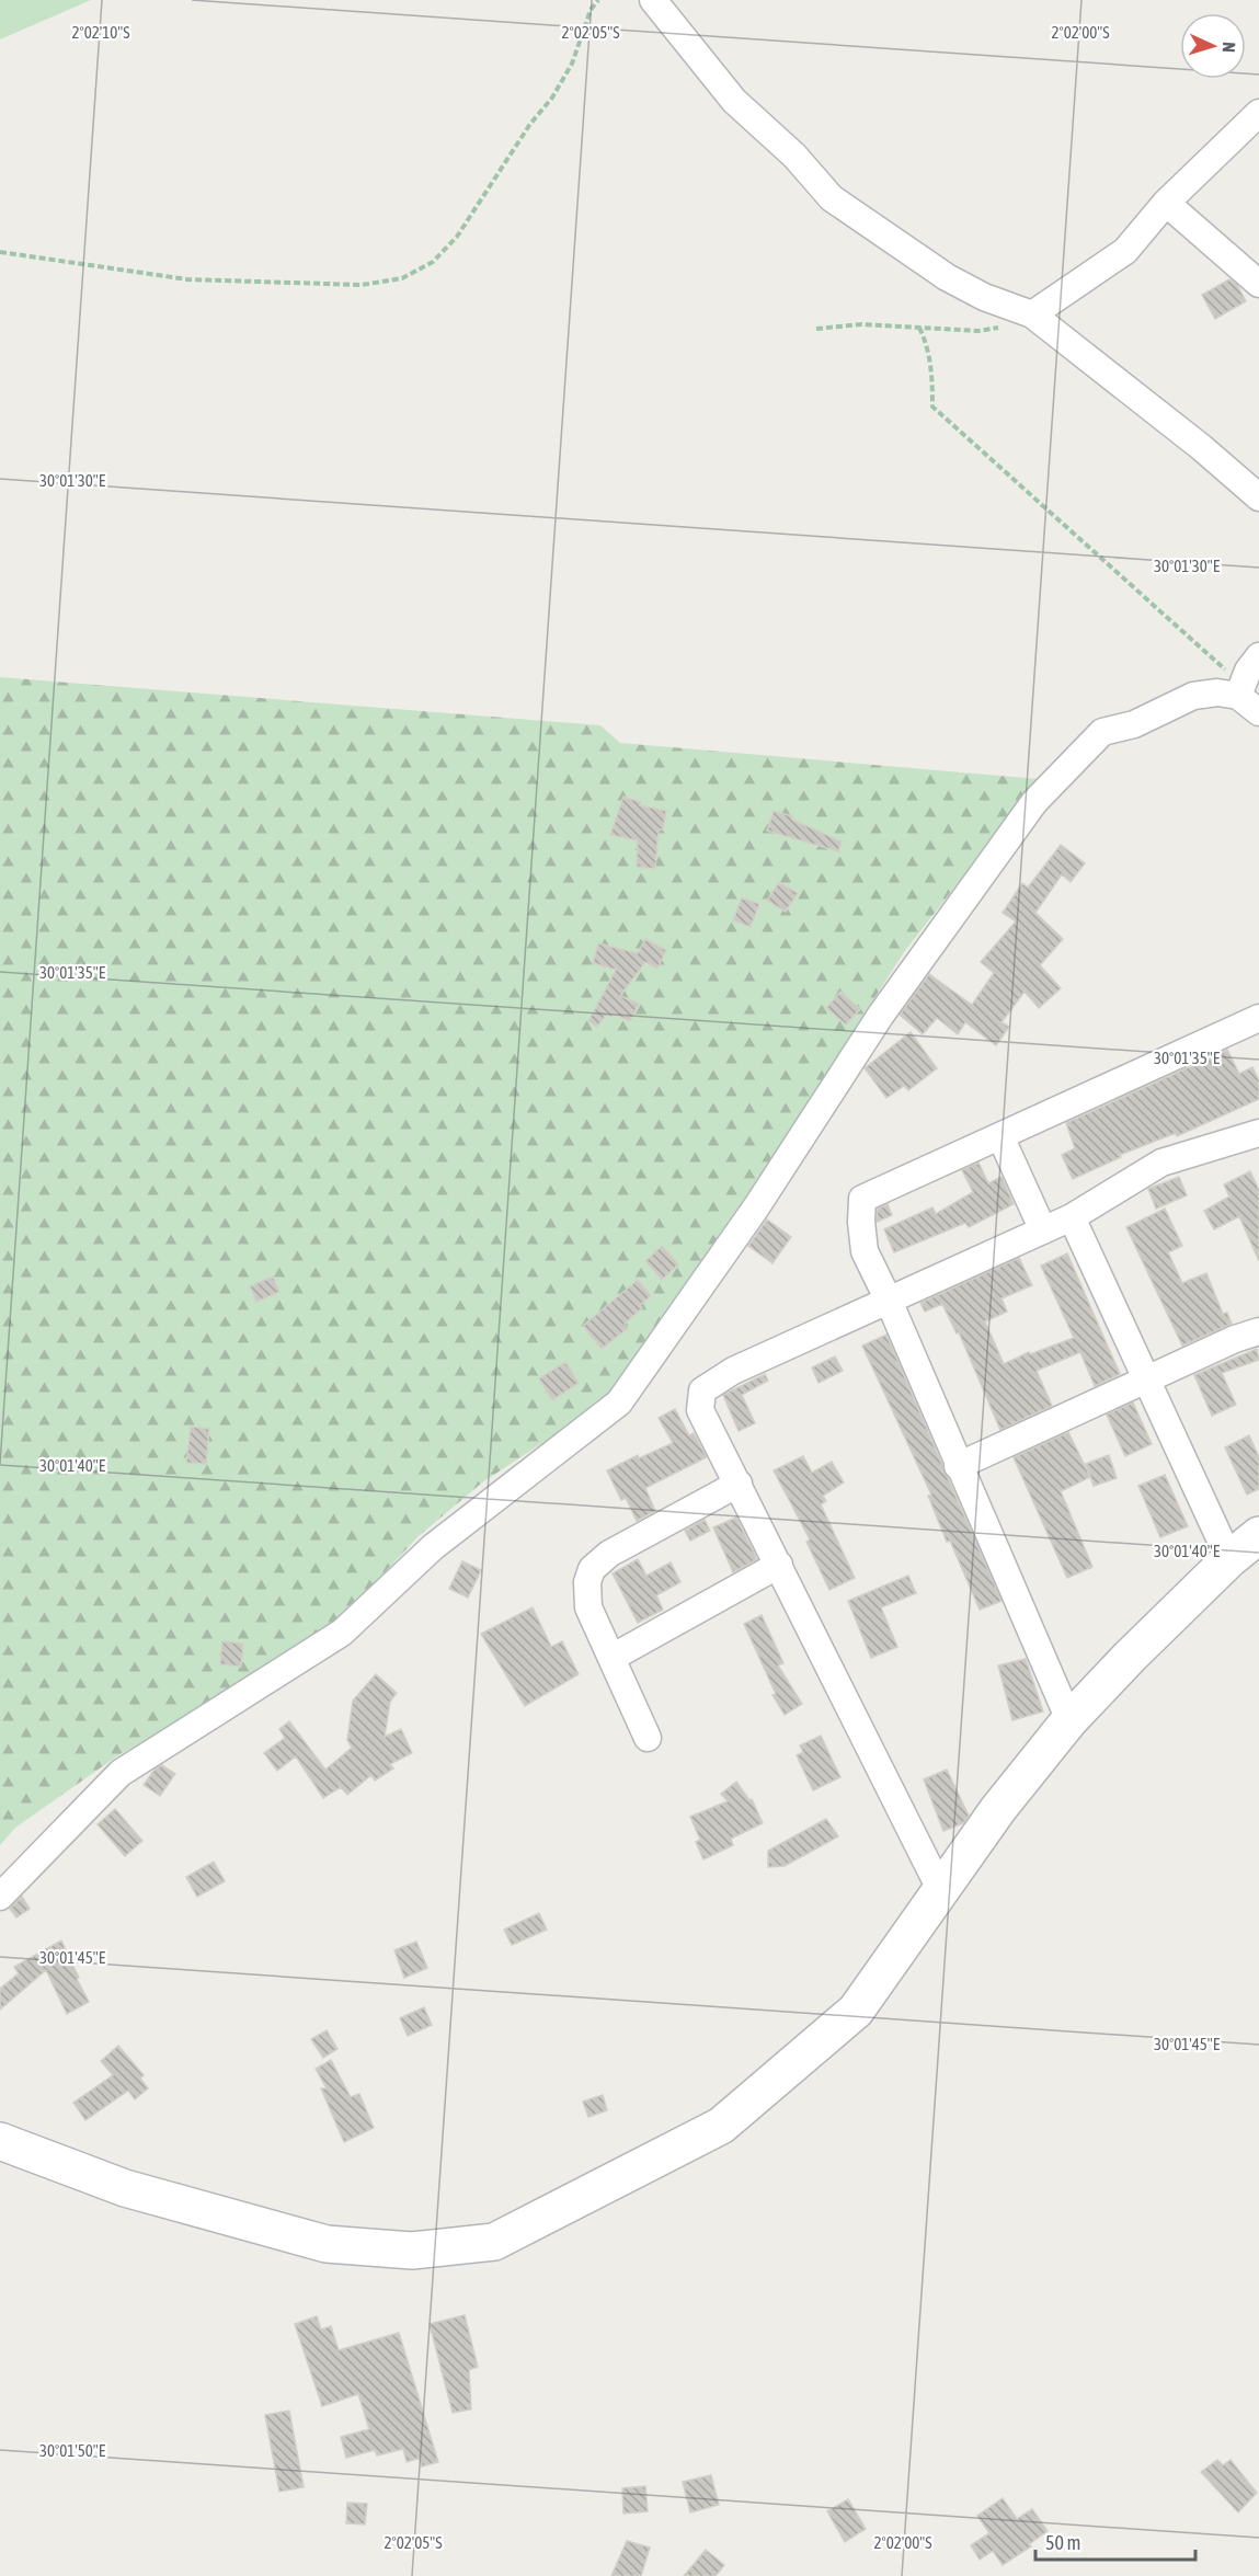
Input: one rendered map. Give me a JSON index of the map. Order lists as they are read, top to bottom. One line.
{"scale_bar":"50 m","north":"right","coordinates":["2°02'10\"S","2°02'05\"S","2°02'00\"S","30°01'30\"E","30°01'35\"E","30°01'40\"E","30°01'45\"E","30°01'50\"E"]}
